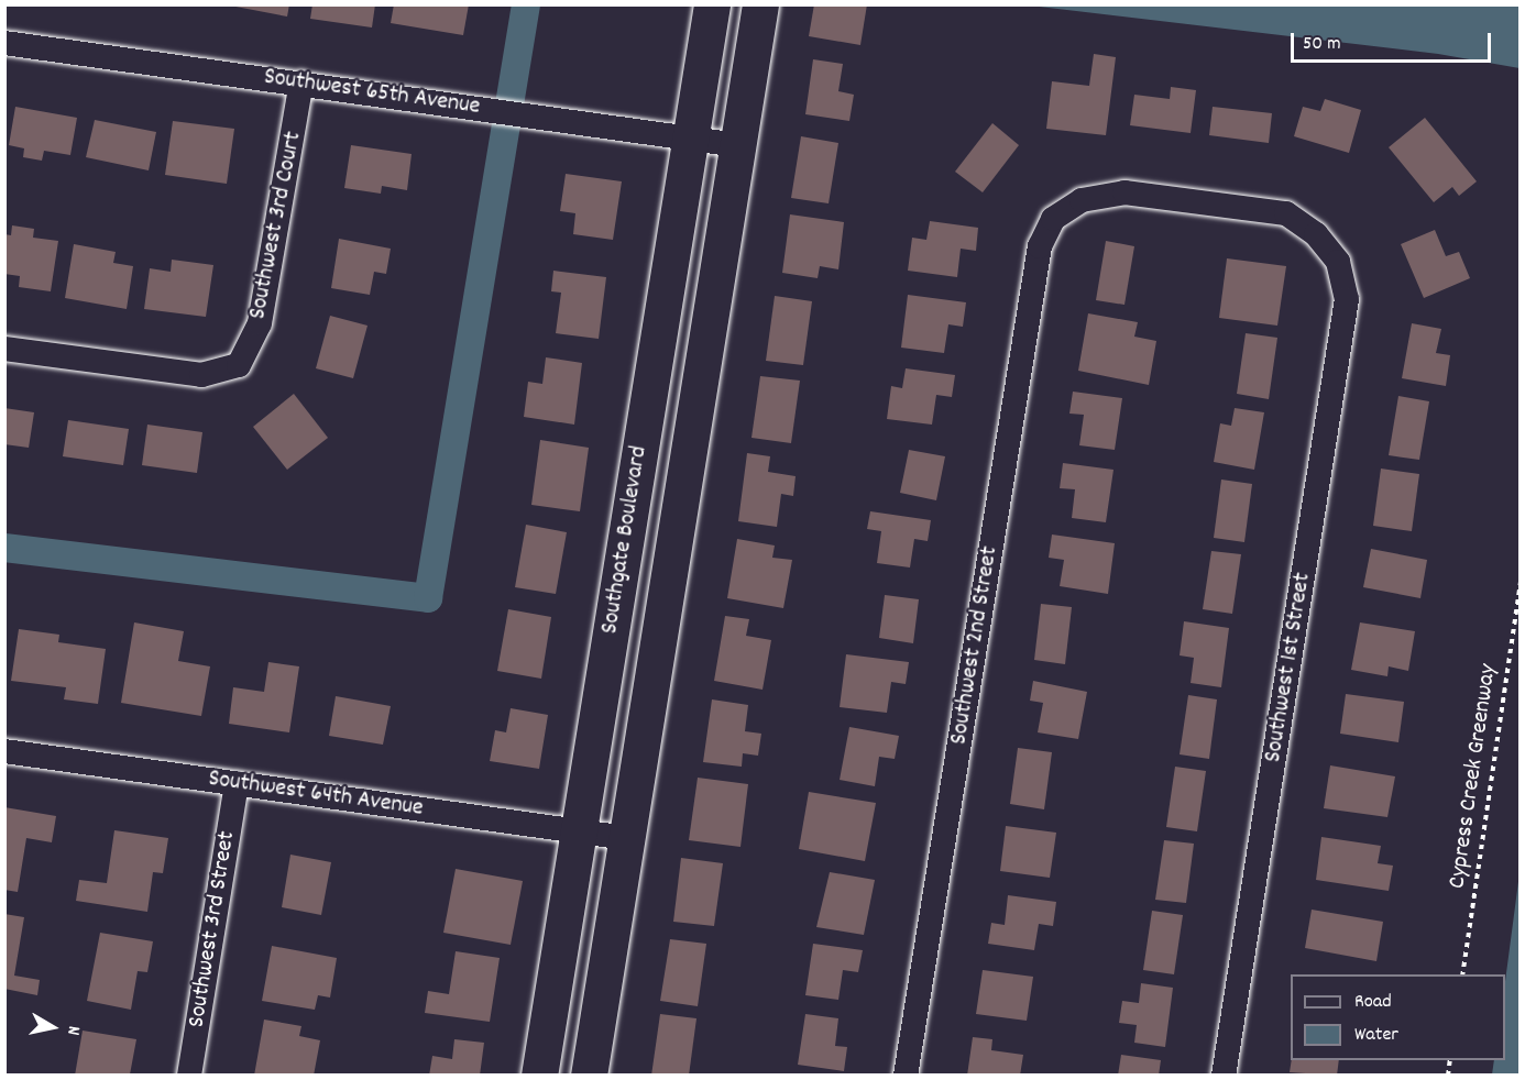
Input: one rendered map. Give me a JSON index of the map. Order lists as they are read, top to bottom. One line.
{"streets":{"main road":["Southgate Boulevard"],"street":["Southwest 65th Avenue","Southwest 3rd Court","Southwest 2nd Street","Southwest 1st Street","Southwest 64th Avenue","Southwest 3rd Street"],"path":["Cypress Creek Greenway"]},"crossings":[["Southwest 65th Avenue","Southwest 3rd Court"],["Southwest 65th Avenue","Southgate Boulevard"],["Southgate Boulevard","Southwest 64th Avenue"],["Southwest 2nd Street","Southwest 1st Street"],["Southwest 64th Avenue","Southwest 3rd Street"]],"legend":["Road","Water"],"scale_bar":"50 m","north":"right"}
